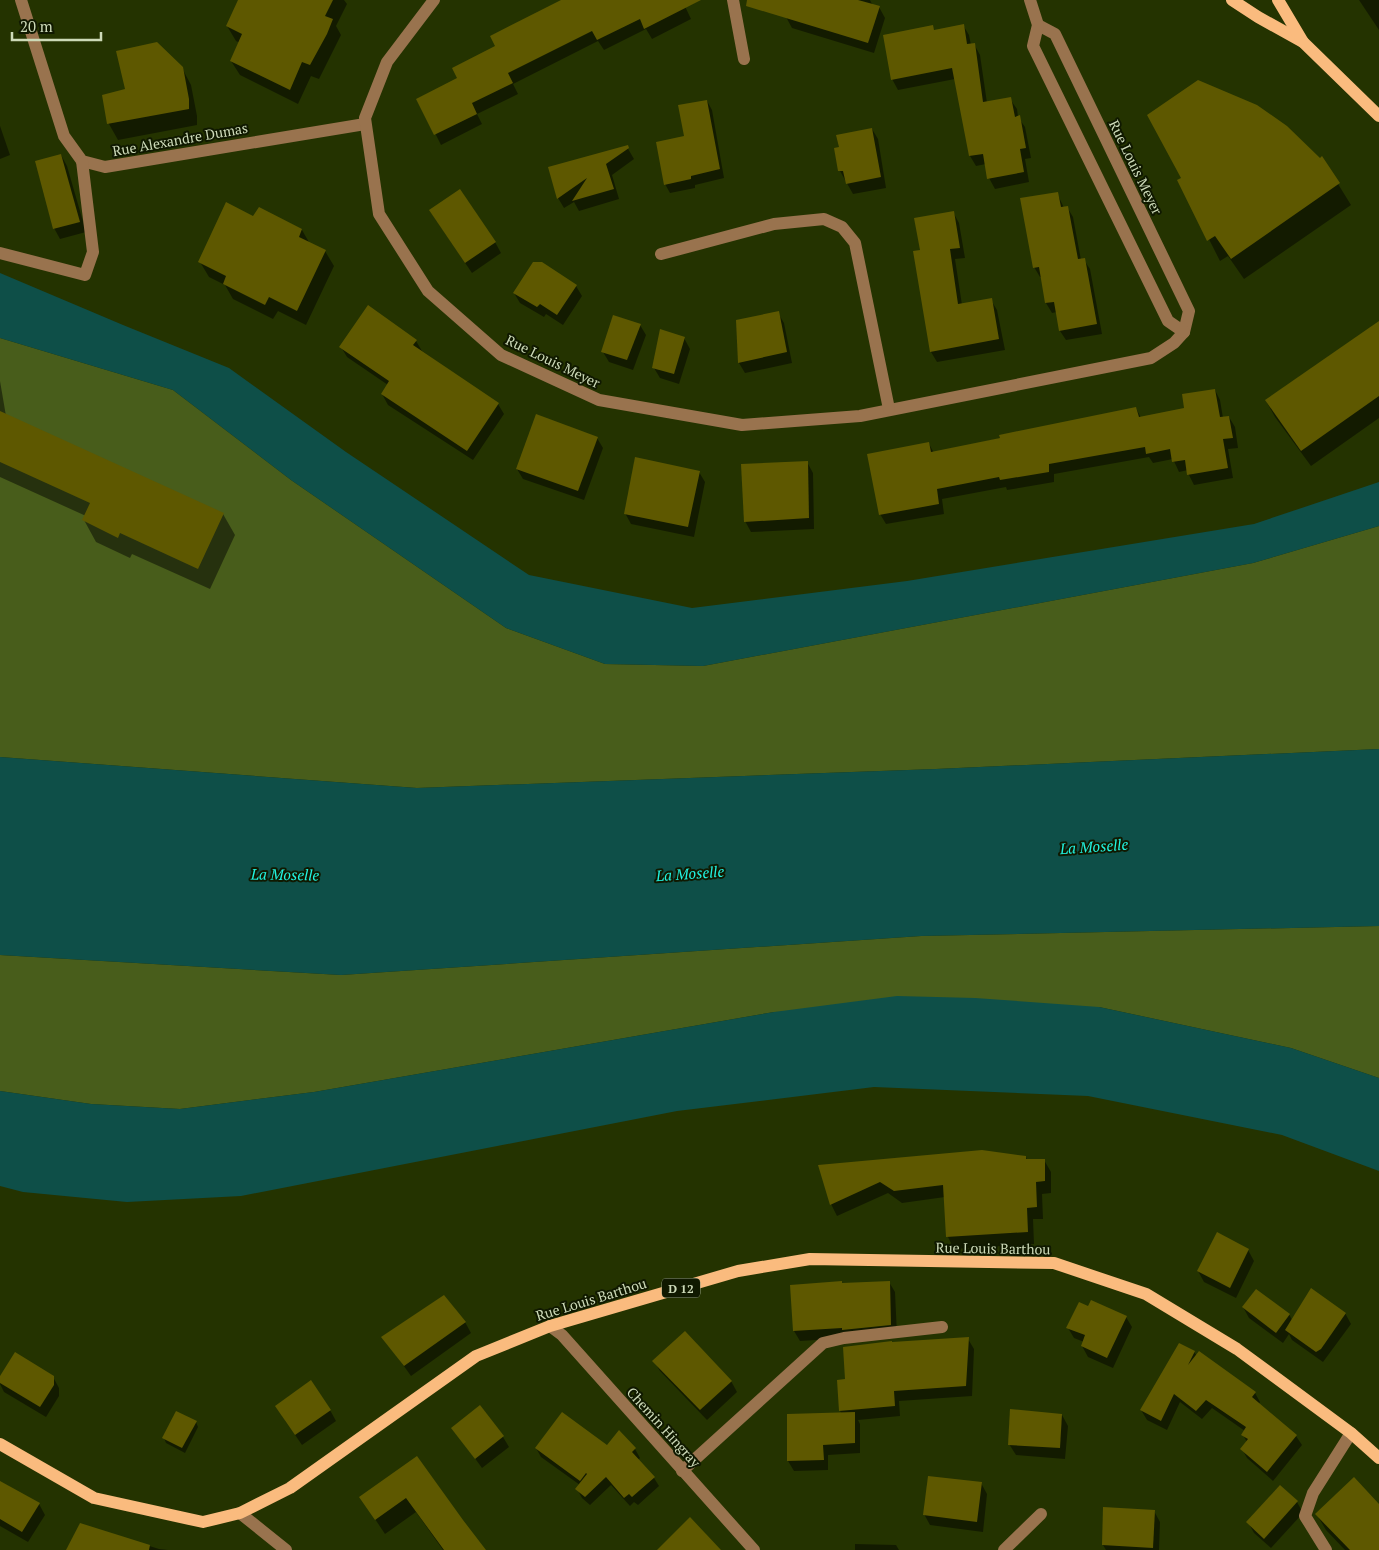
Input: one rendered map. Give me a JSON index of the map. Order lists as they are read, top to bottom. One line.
{"streets":{"main road":["Rue Louis Barthou","D 12"],"street":["Rue Alexandre Dumas","Rue Louis Meyer","Chemin Hingray"]},"crossings":[["Rue Alexandre Dumas","Rue Louis Meyer"],["Rue Louis Barthou","Chemin Hingray"]],"water":["La Moselle"],"scale_bar":"20 m"}
